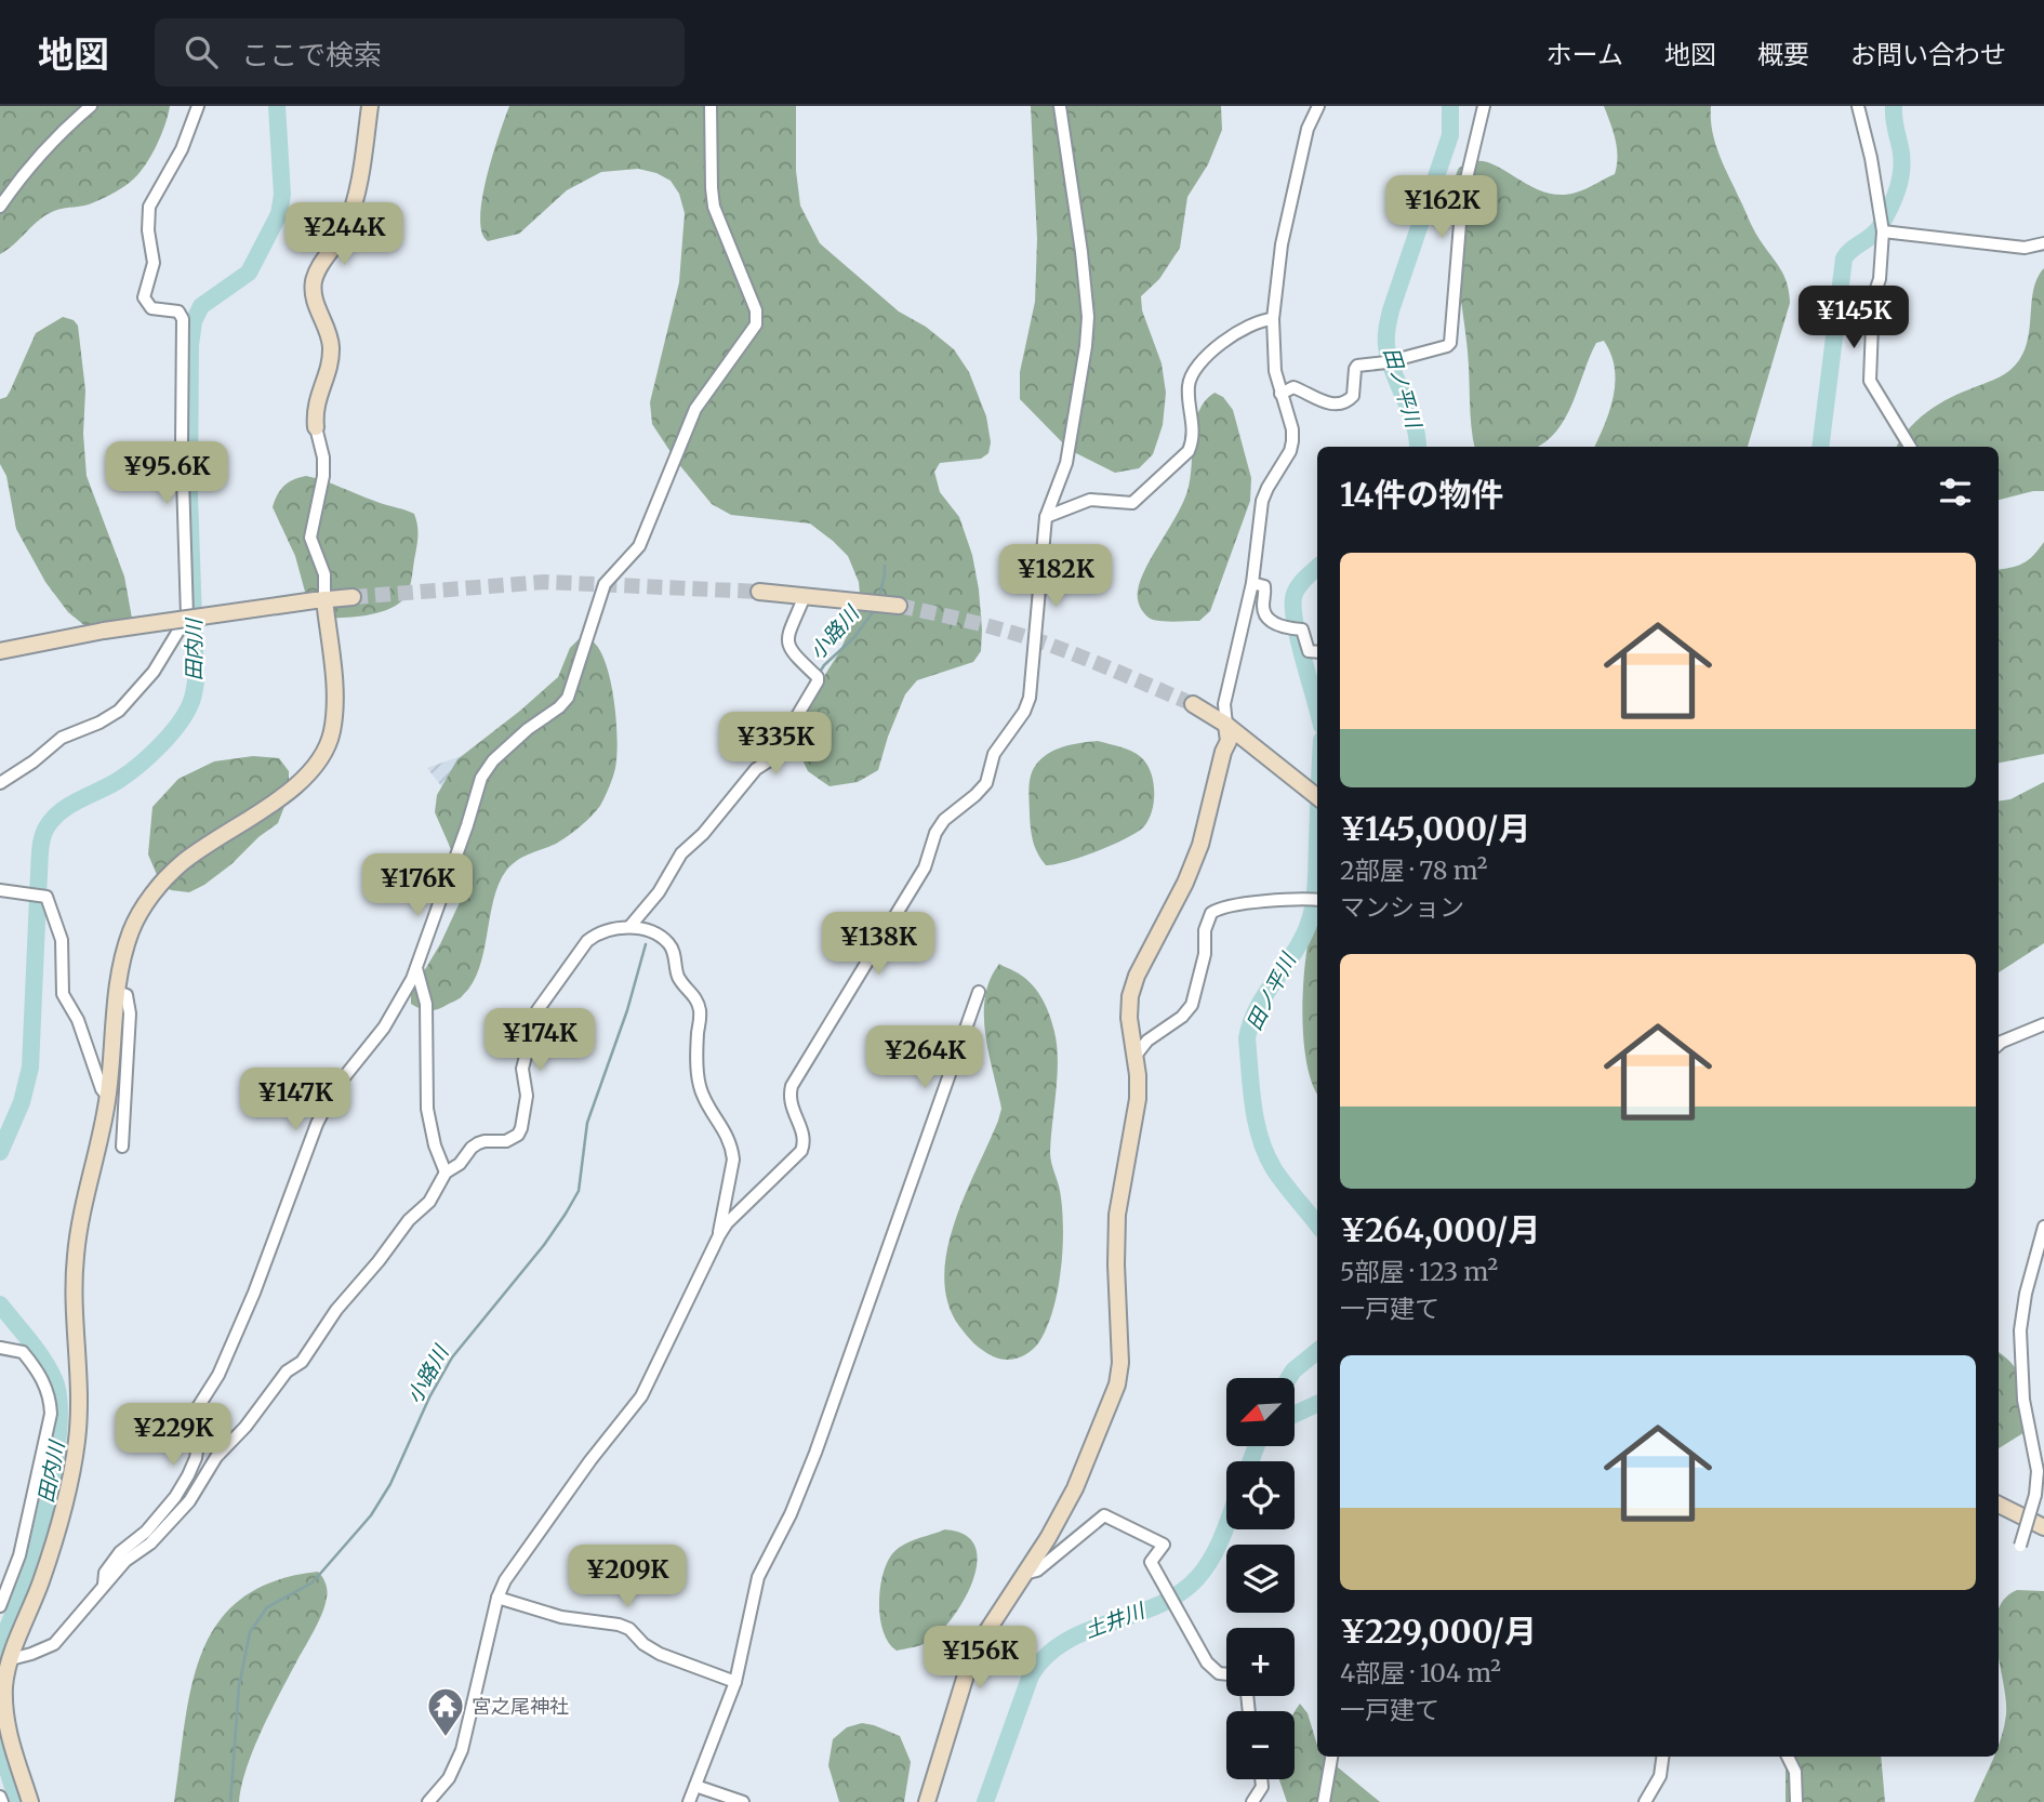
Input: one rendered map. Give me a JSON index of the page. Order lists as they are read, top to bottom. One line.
{"water":["田ノ平川","小路川","田内川","土井川"],"places":{"temple":["宮之尾神社"]},"north":"bottom left","page":{"header":"地図","search":"ここで検索","nav":["ホーム","地図","概要","お問い合わせ"],"price":["¥162K","¥244K","¥145K","¥95.6K","¥182K","¥335K","¥176K","¥138K","¥174K","¥264K","¥147K","¥229K","¥209K","¥156K"],"heading":"14件の物件","list":[{"name":"¥145,000/月","note":"2部屋 · 78 m² · マンション"},{"name":"¥264,000/月","note":"5部屋 · 123 m² · 一戸建て"},{"name":"¥229,000/月","note":"4部屋 · 104 m² · 一戸建て"}],"map_buttons":["+","−"]}}
